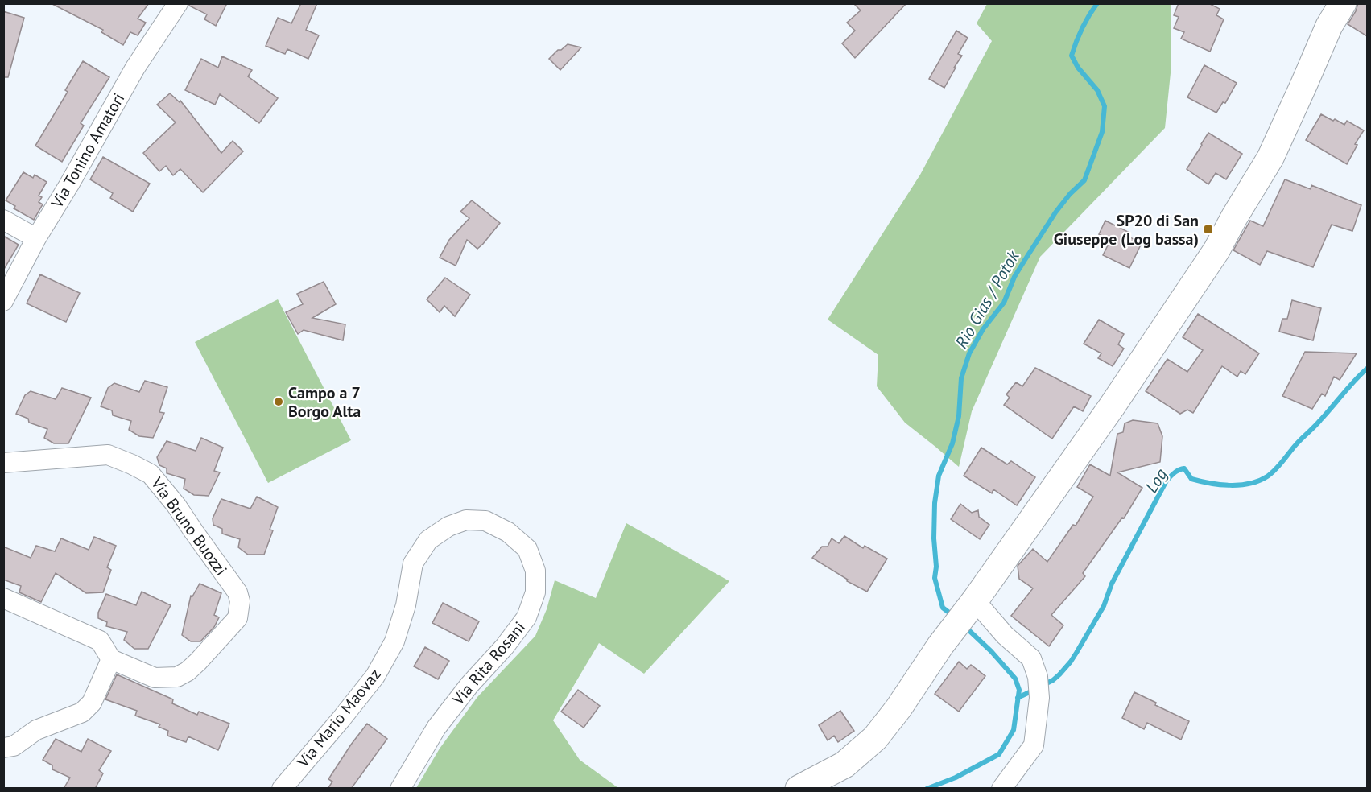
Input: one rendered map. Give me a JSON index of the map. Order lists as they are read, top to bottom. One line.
{"streets":{"street":["Via Tonino Amatori","Via Bruno Buozzi","Via Rita Rosani","Via Mario Maovaz"]},"crossings":[["Via Rita Rosani","Via Mario Maovaz"]],"water":["Rio Gias / Potok","Log"],"places":{"transit":["SP20 di San Giuseppe (Log bassa)"],"other":["Campo a 7 Borgo Alta"]}}
